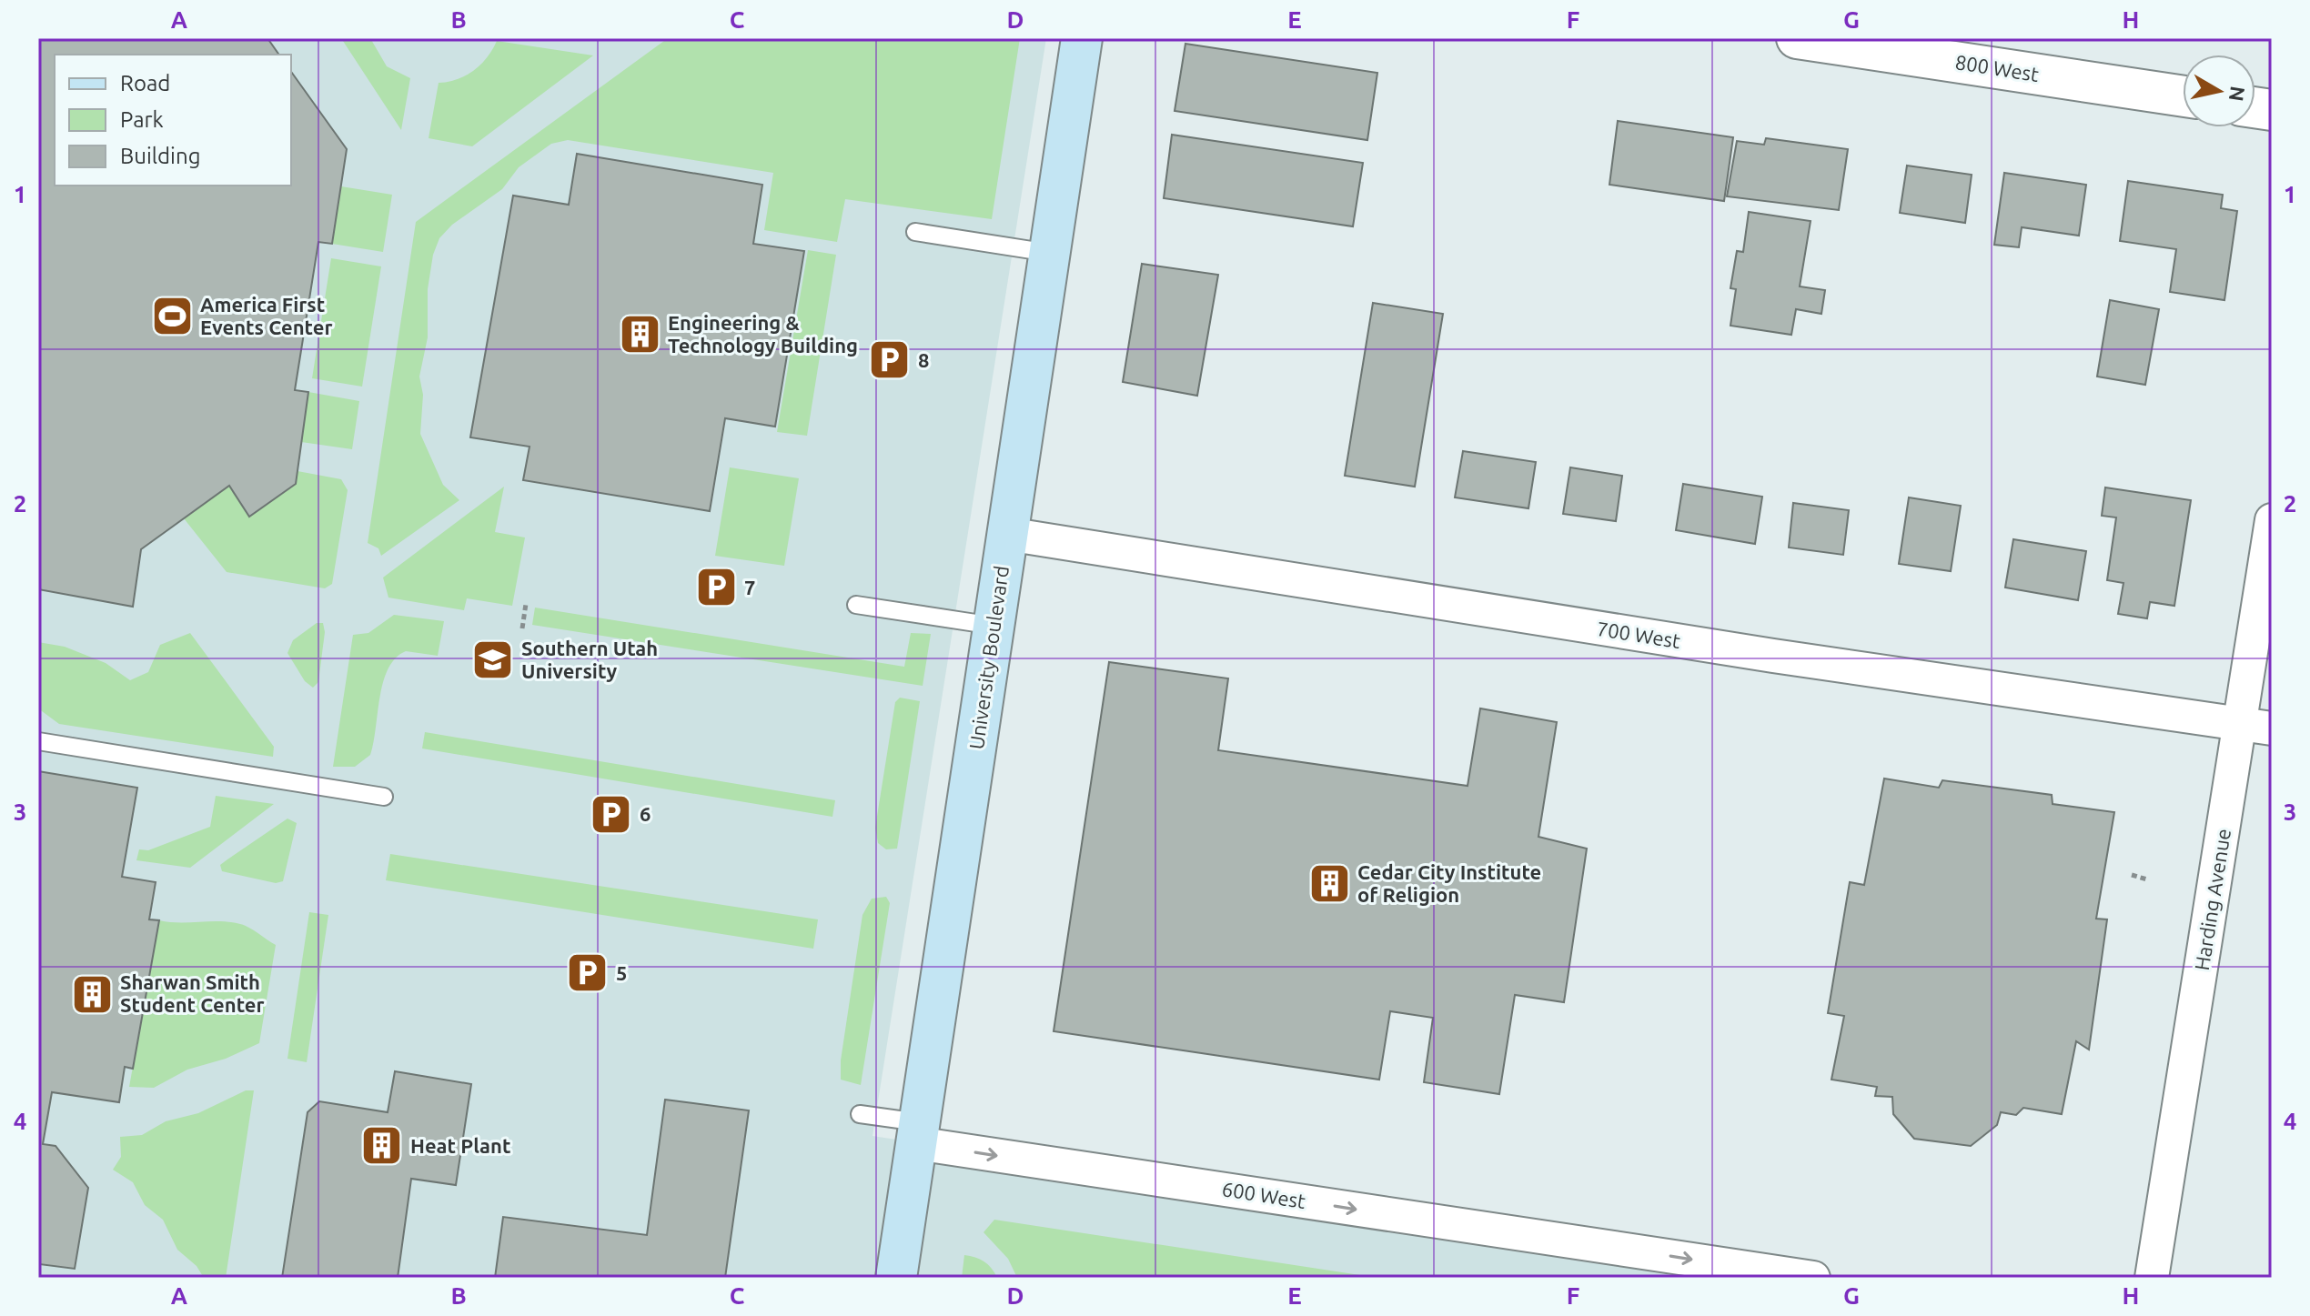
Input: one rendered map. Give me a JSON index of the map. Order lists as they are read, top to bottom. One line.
{"streets":{"main road":["University Boulevard"],"street":["800 West","700 West","Harding Avenue","600 West"]},"crossings":[["700 West","University Boulevard"],["700 West","Harding Avenue"],["University Boulevard","600 West"]],"one_way":["600 West"],"places":{"sports":["America First Events Center"],"building":["Engineering & Technology Building","Cedar City Institute of Religion","Sharwan Smith Student Center","Heat Plant"],"parking":["8","7","6","5"],"school or university":["Southern Utah University"]},"legend":["Road","Park","Building"],"north":"right","grid":{"columns":["A","B","C","D","E","F","G","H"],"rows":["1","2","3","4"]}}
